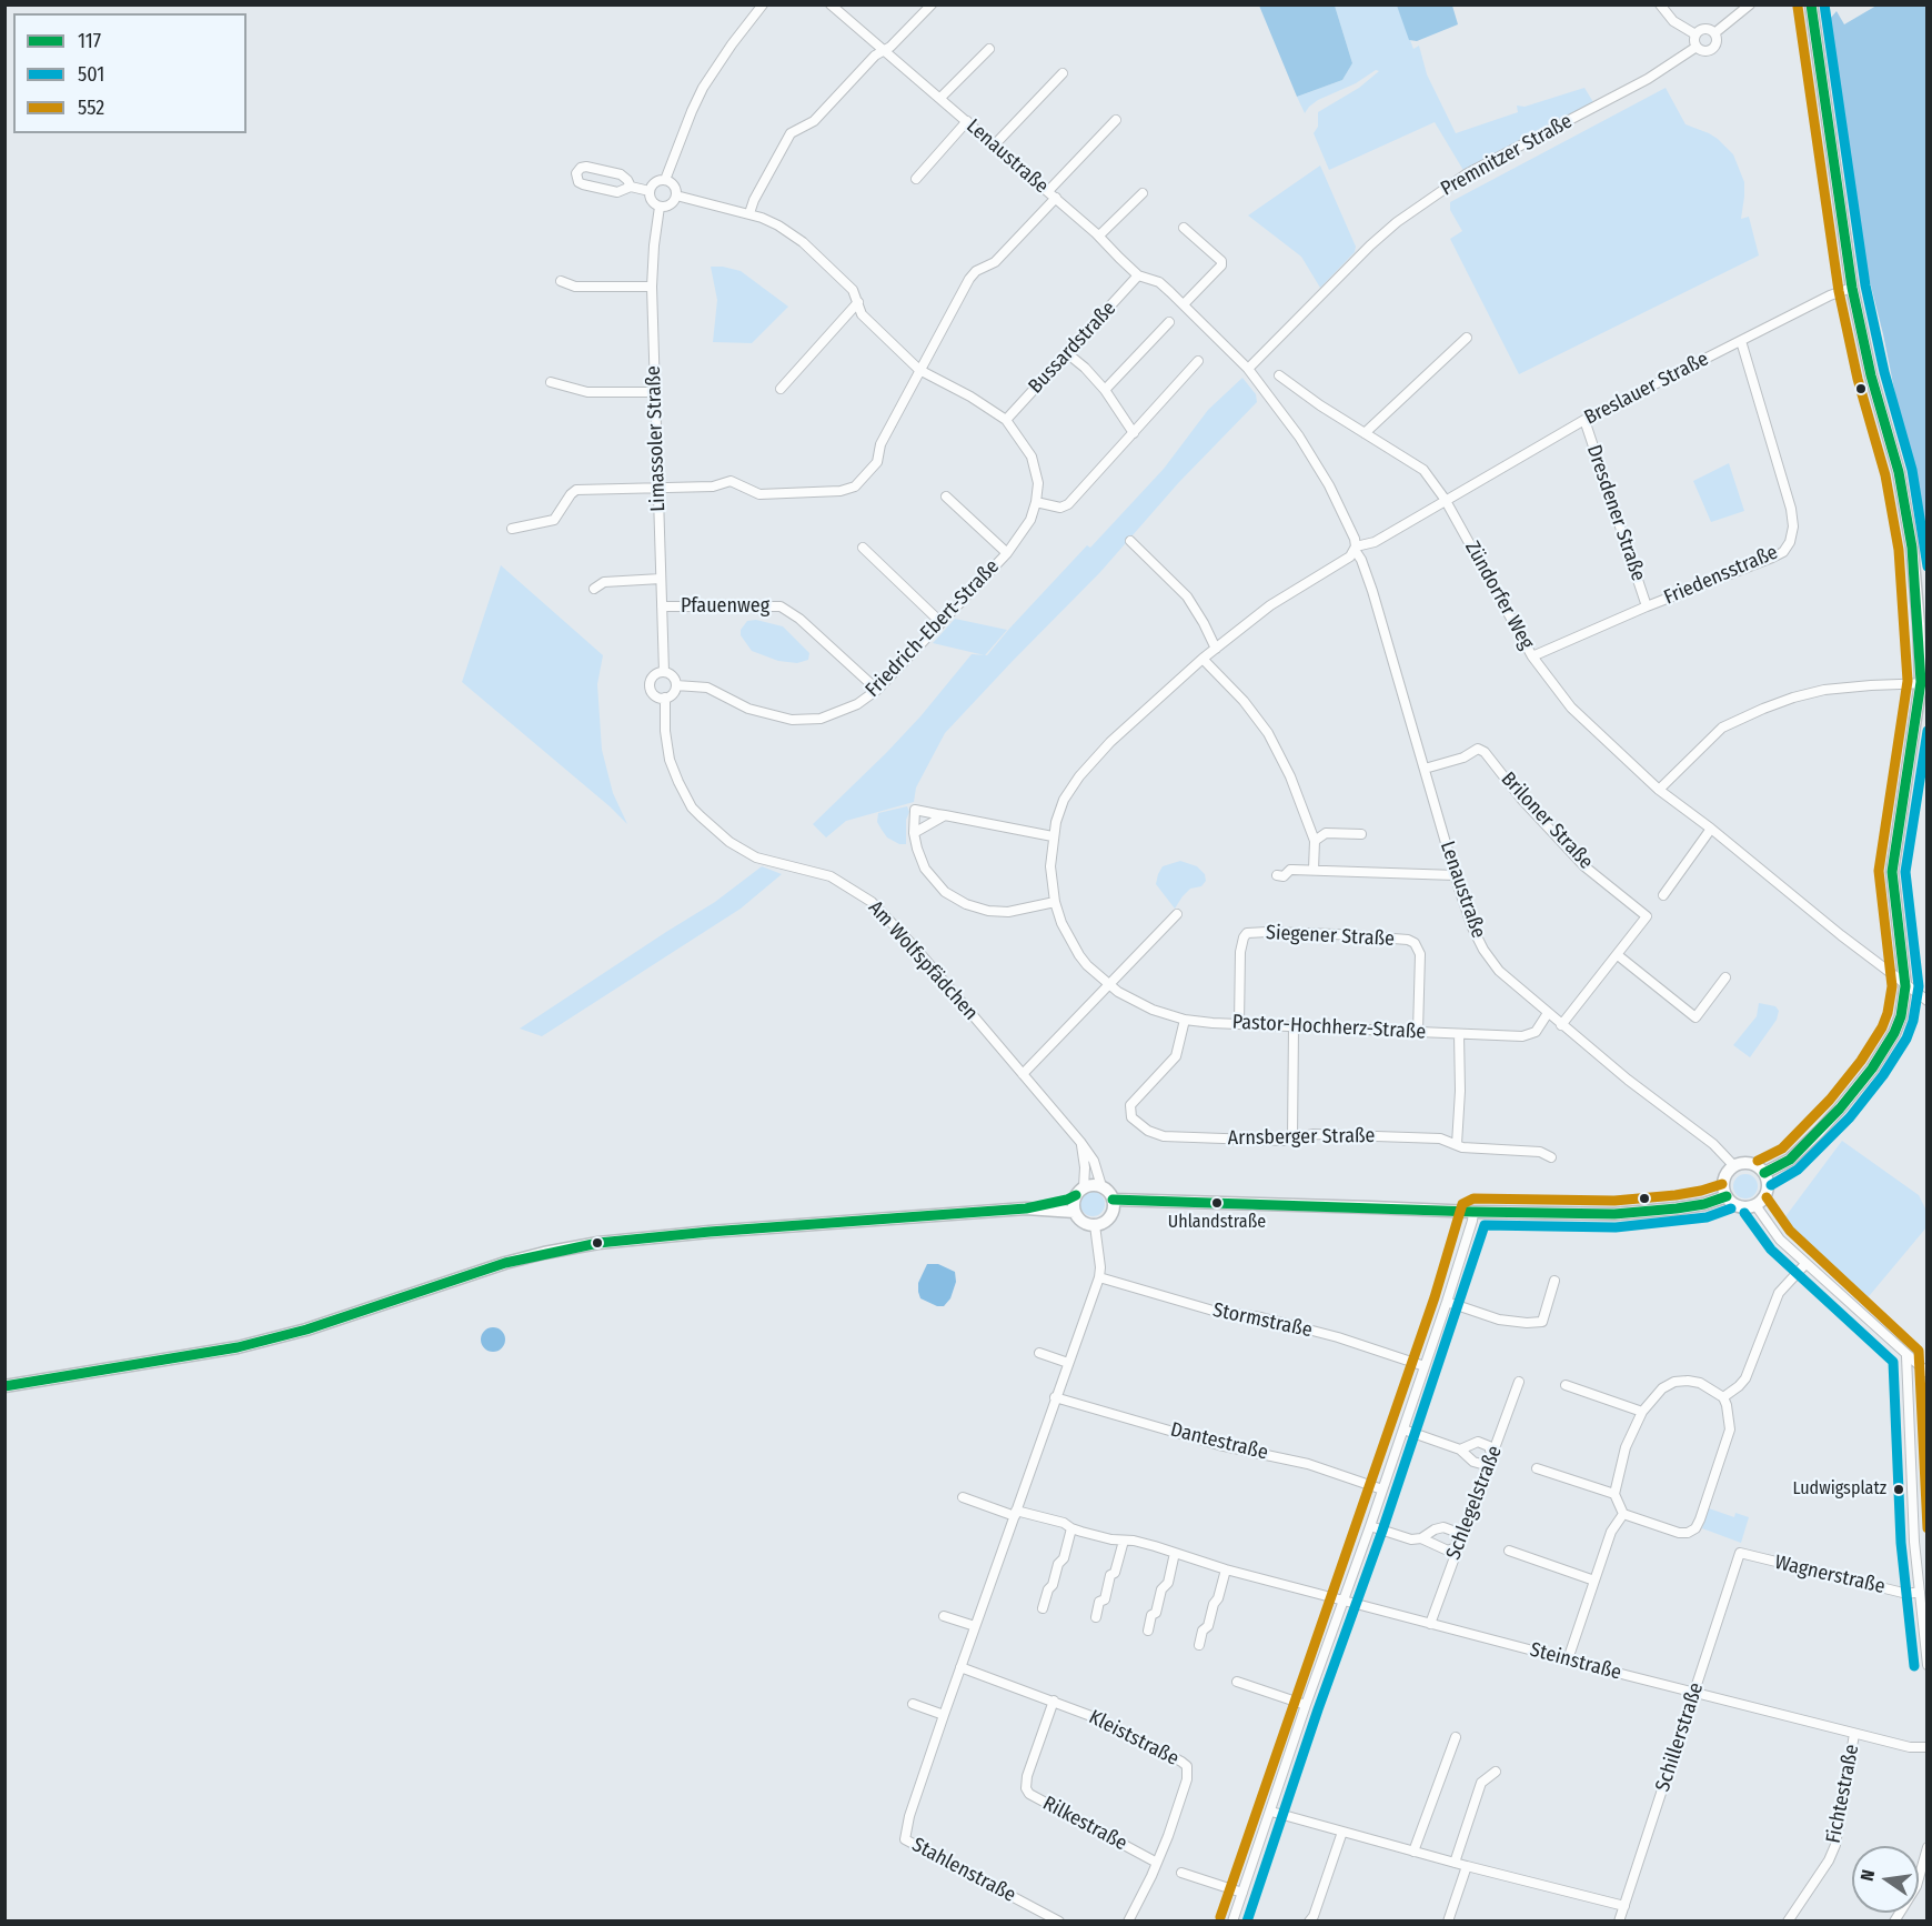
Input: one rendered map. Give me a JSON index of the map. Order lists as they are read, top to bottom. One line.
{"streets":{"street":["Premnitzer Straße","Lenaustraße","Bussardstraße","Breslauer Straße","Limassoler Straße","Dresdener Straße","Friedensstraße","Zündorfer Weg","Pfauenweg","Friedrich-Ebert-Straße","Briloner Straße","Siegener Straße","Am Wolfspfädchen","Pastor-Hochherz-Straße","Arnsberger Straße","Stormstraße","Dantestraße","Schlegelstraße","Wagnerstraße","Steinstraße","Schillerstraße","Kleiststraße","Fichtestraße","Rilkestraße","Stahlenstraße"]},"crossings":[["Premnitzer Straße","Lenaustraße"],["Lenaustraße","Bussardstraße"],["Lenaustraße","Briloner Straße"],["Lenaustraße","Pastor-Hochherz-Straße"],["Bussardstraße","Friedrich-Ebert-Straße"],["Breslauer Straße","Dresdener Straße"],["Breslauer Straße","Friedensstraße"],["Breslauer Straße","Zündorfer Weg"],["Breslauer Straße","Pastor-Hochherz-Straße"],["Limassoler Straße","Pfauenweg"],["Limassoler Straße","Friedrich-Ebert-Straße"],["Limassoler Straße","Am Wolfspfädchen"],["Dresdener Straße","Friedensstraße"],["Friedensstraße","Zündorfer Weg"],["Zündorfer Weg","Pastor-Hochherz-Straße"],["Pfauenweg","Friedrich-Ebert-Straße"],["Friedrich-Ebert-Straße","Am Wolfspfädchen"],["Siegener Straße","Pastor-Hochherz-Straße"],["Pastor-Hochherz-Straße","Arnsberger Straße"],["Schlegelstraße","Steinstraße"],["Wagnerstraße","Schillerstraße"],["Steinstraße","Schillerstraße"],["Steinstraße","Fichtestraße"],["Kleiststraße","Rilkestraße"]],"places":["Uhlandstraße","Ludwigsplatz"],"lines":["transit line 117","transit line 501","transit line 552"],"legend":["117","501","552"],"north":"left"}
